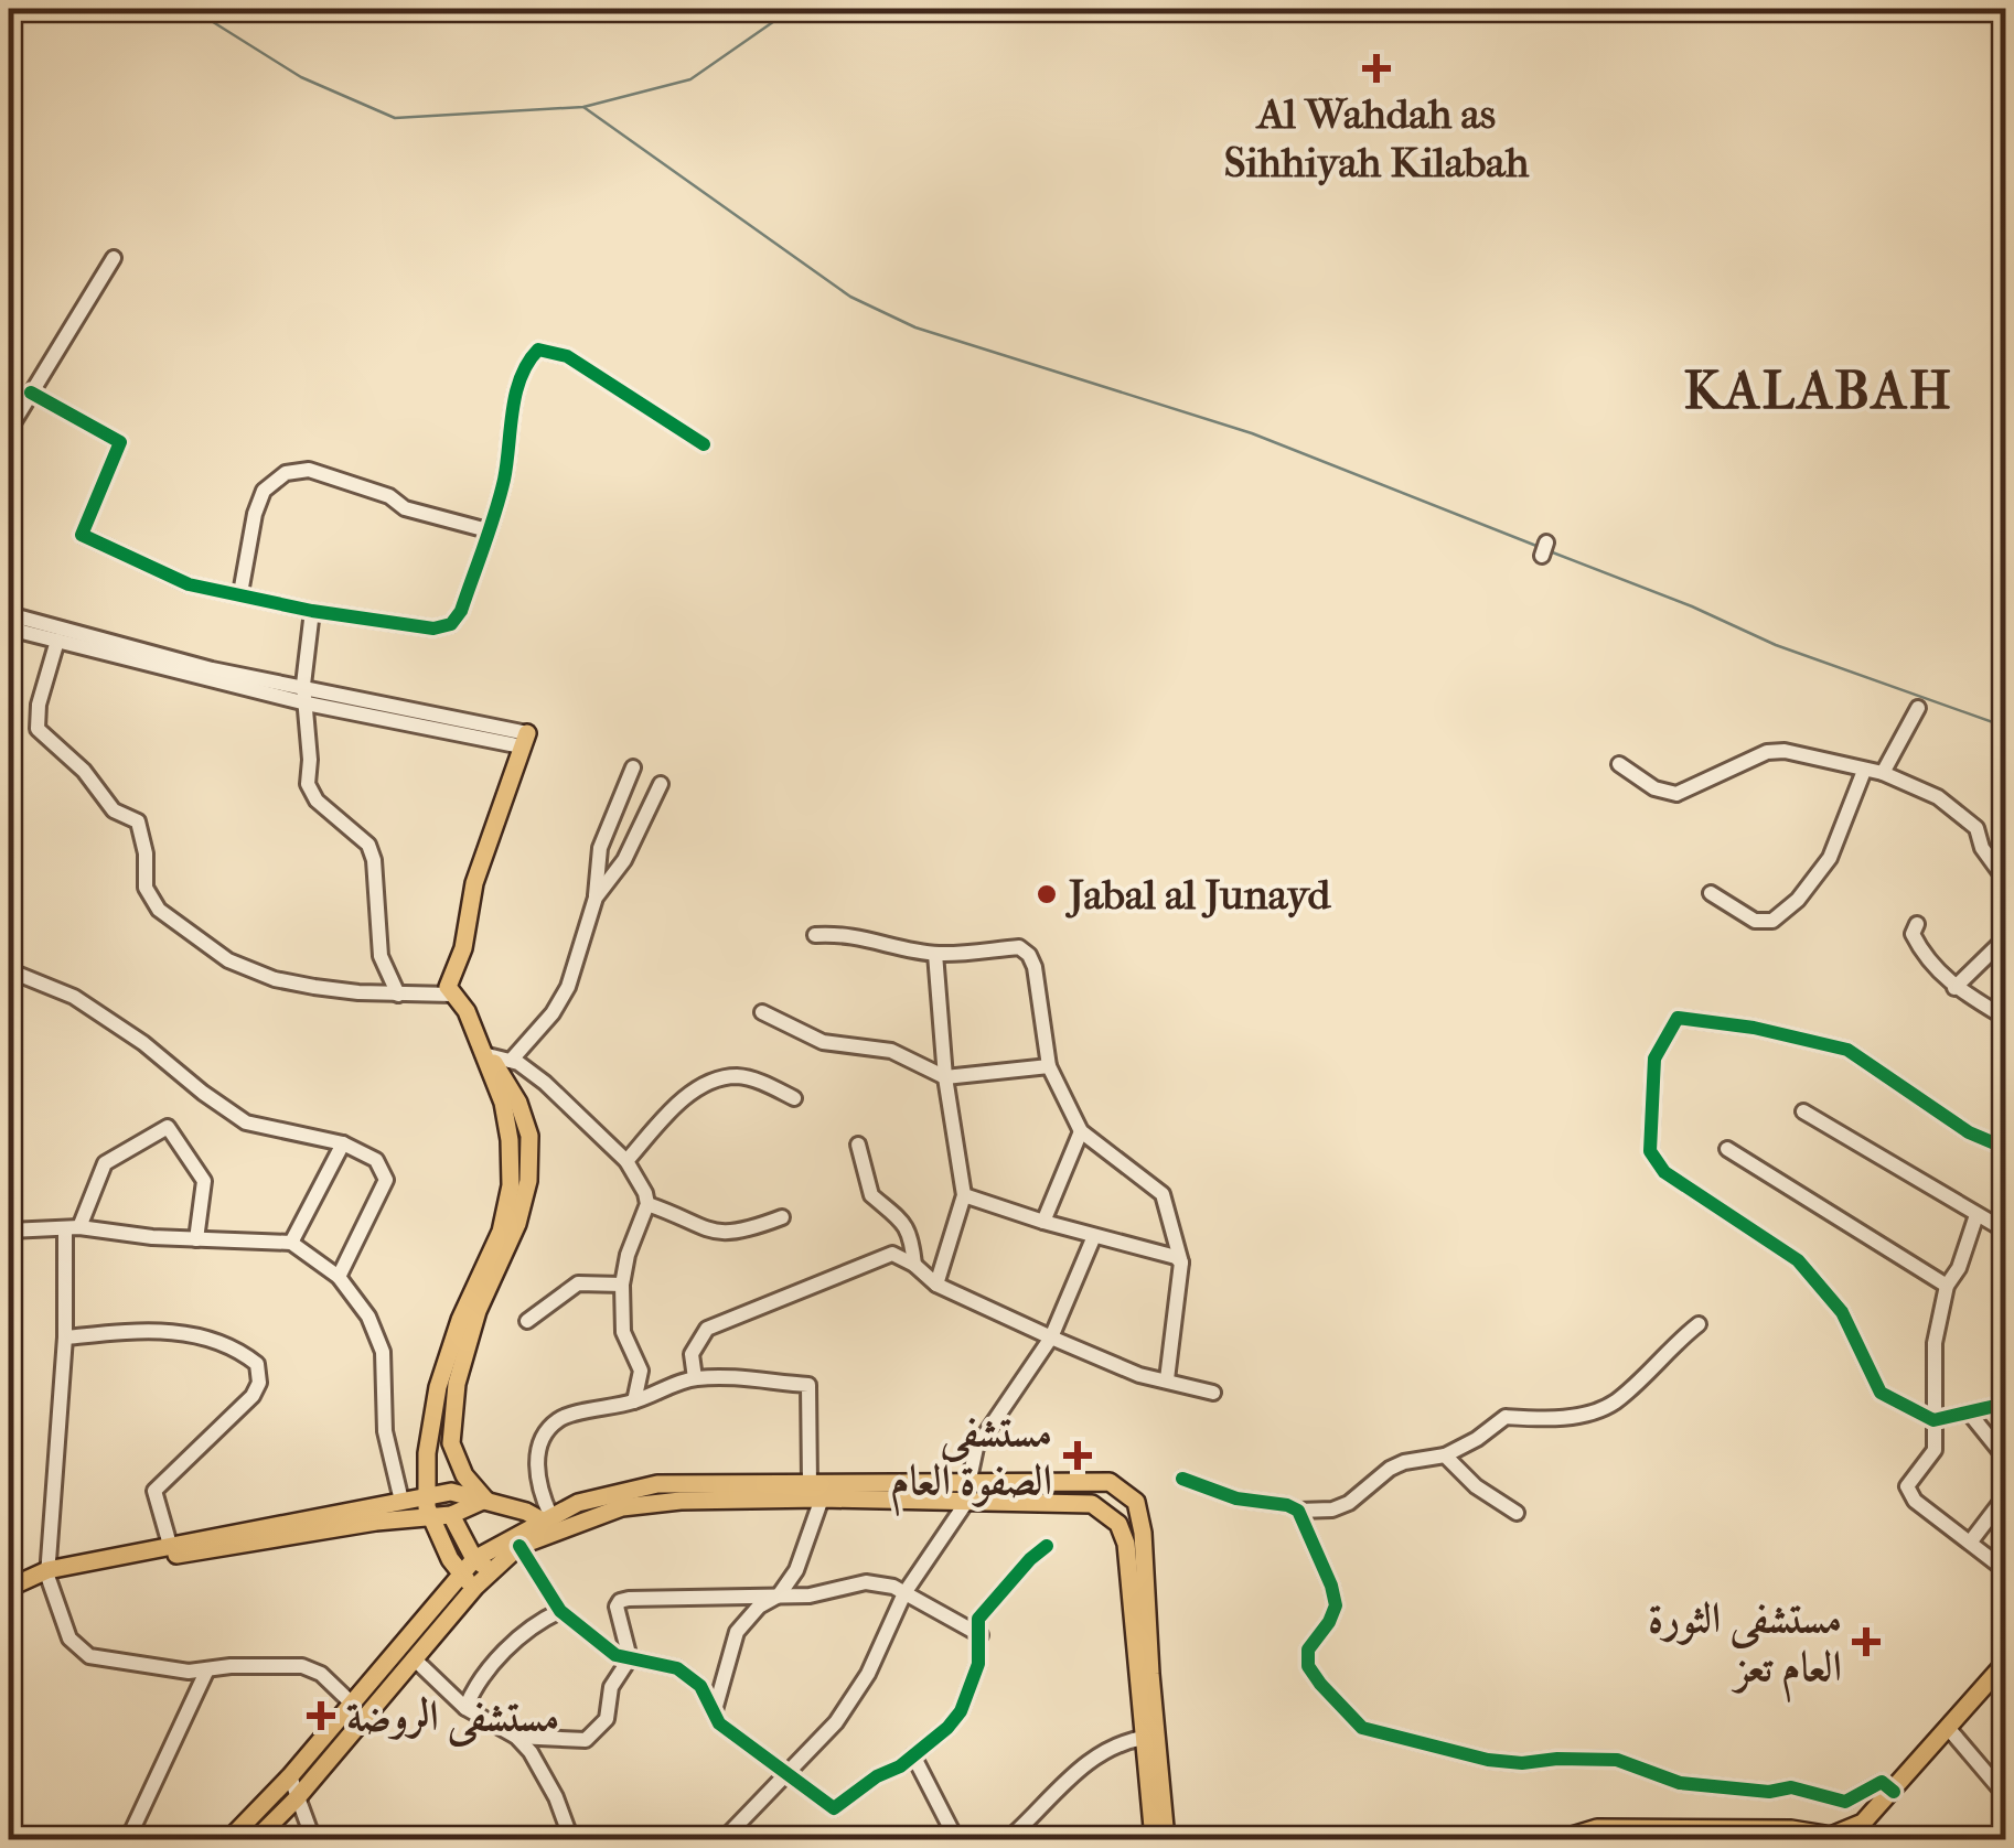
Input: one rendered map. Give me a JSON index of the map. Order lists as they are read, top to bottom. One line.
{"districts":["KALABAH"],"places":{"health":["Al Wahdah as Sihhiyah Kilabah","مستشفى الصفوة العام","مستشفى الثورة العام تعز","مستشفى الروضة"],"other":["Jabal al Junayd"]}}
